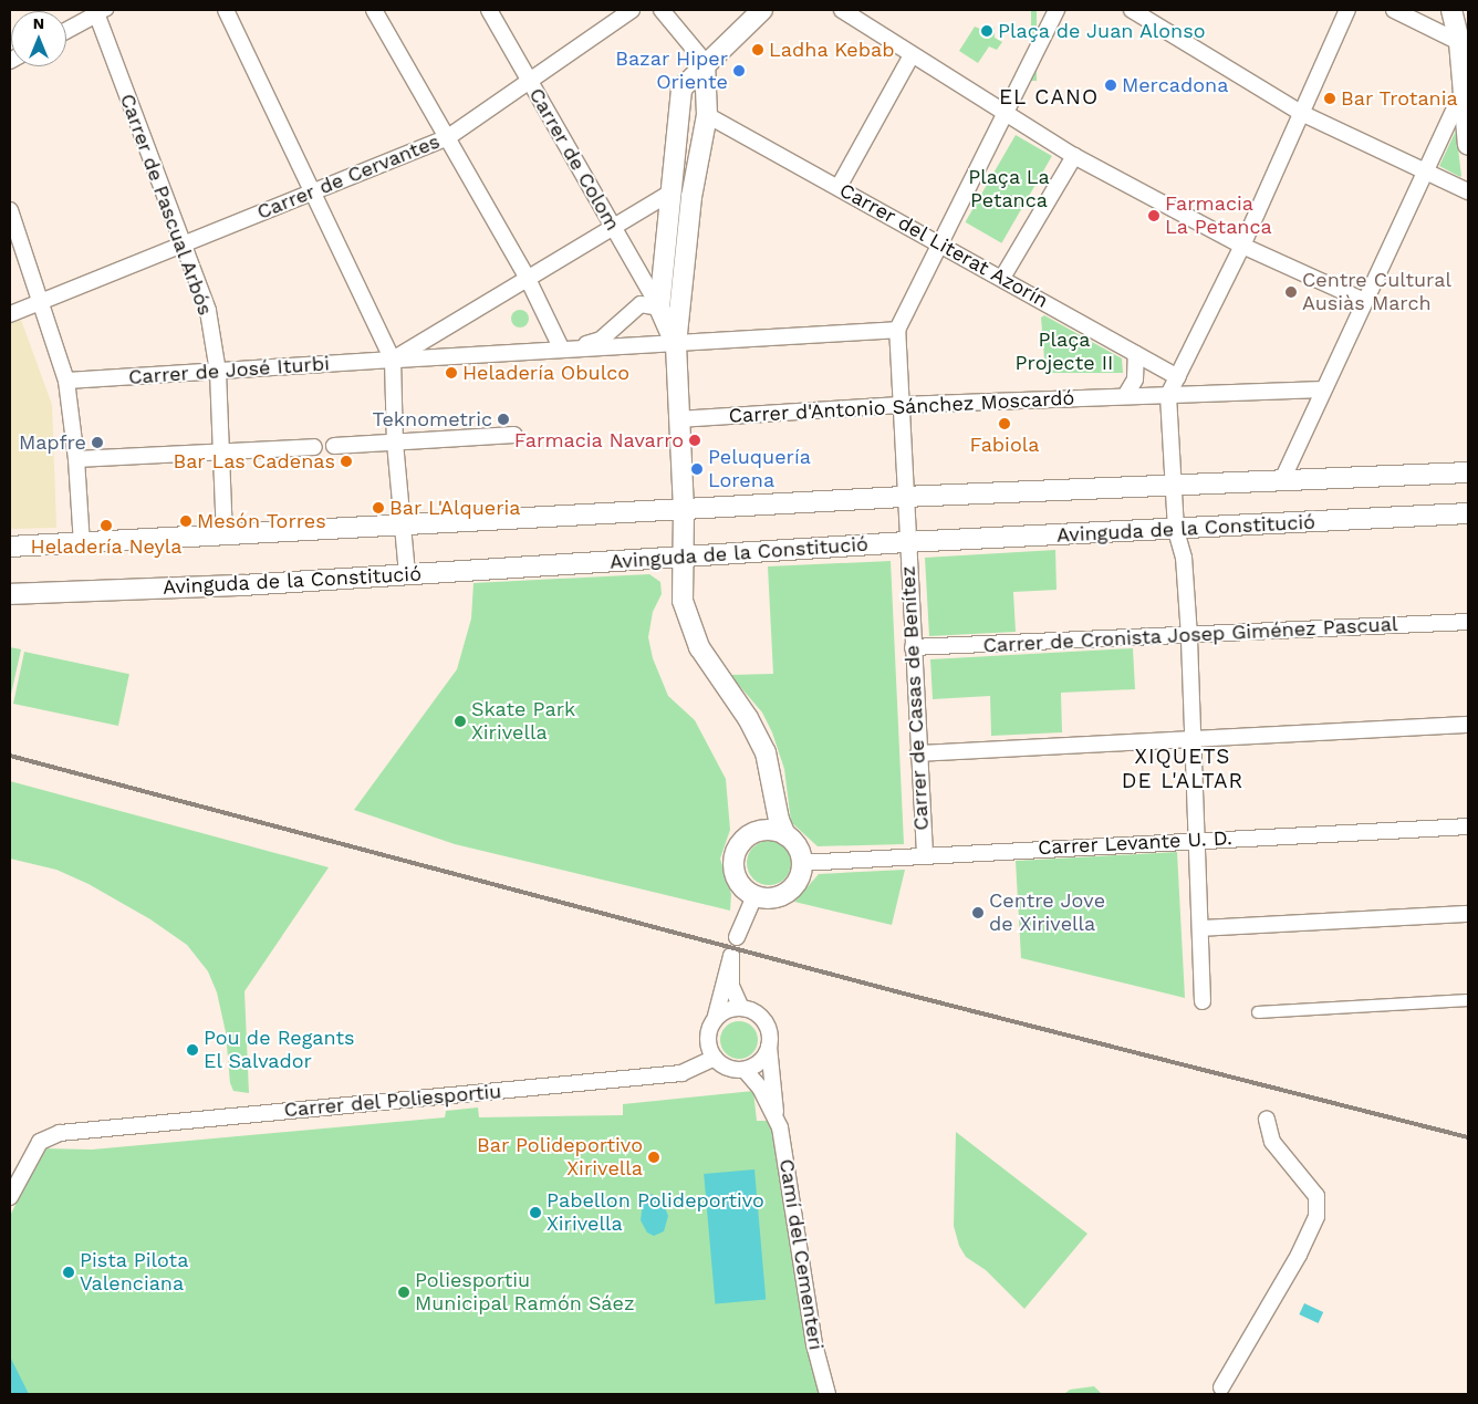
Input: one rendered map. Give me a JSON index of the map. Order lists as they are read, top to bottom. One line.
{"streets":{"street":["Carrer de Colom","Carrer de Cervantes","Carrer de Pascual Arbós","Carrer del Literat Azorín","Carrer de José Iturbi","Carrer d'Antonio Sánchez Moscardó","Avinguda de la Constitució","Carrer de Cronista Josep Giménez Pascual","Carrer de Casas de Benítez","Carrer Levante U. D.","Carrer del Poliesportiu","Camí del Cementeri"]},"crossings":[["Carrer de Colom","Carrer de Cervantes"],["Carrer de Colom","Carrer de José Iturbi"],["Carrer de Cervantes","Carrer de Pascual Arbós"],["Carrer de Pascual Arbós","Carrer de José Iturbi"],["Carrer d'Antonio Sánchez Moscardó","Carrer de Casas de Benítez"],["Avinguda de la Constitució","Carrer de Casas de Benítez"],["Carrer de Cronista Josep Giménez Pascual","Carrer de Casas de Benítez"],["Carrer de Casas de Benítez","Carrer Levante U. D."],["Carrer del Poliesportiu","Camí del Cementeri"]],"districts":["EL CANO","XIQUETS DE L'ALTAR"],"parks":["Plaça La Petanca","Plaça Projecte II"],"places":["Plaça de Juan Alonso","Ladha Kebab","Bazar Hiper Oriente","Mercadona","Bar Trotania","Farmacia La Petanca","Centre Cultural Ausiàs March","Heladería Obulco","Teknometric","Fabiola","Farmacia Navarro","Mapfre","Bar Las Cadenas","Peluquería Lorena","Bar L'Alqueria","Mesón Torres","Heladería Neyla","Skate Park Xirivella","Centre Jove de Xirivella","Pou de Regants El Salvador","Bar Polideportivo Xirivella","Pabellon Polideportivo Xirivella","Pista Pilota Valenciana","Poliesportiu Municipal Ramón Sáez"],"north":"top"}
